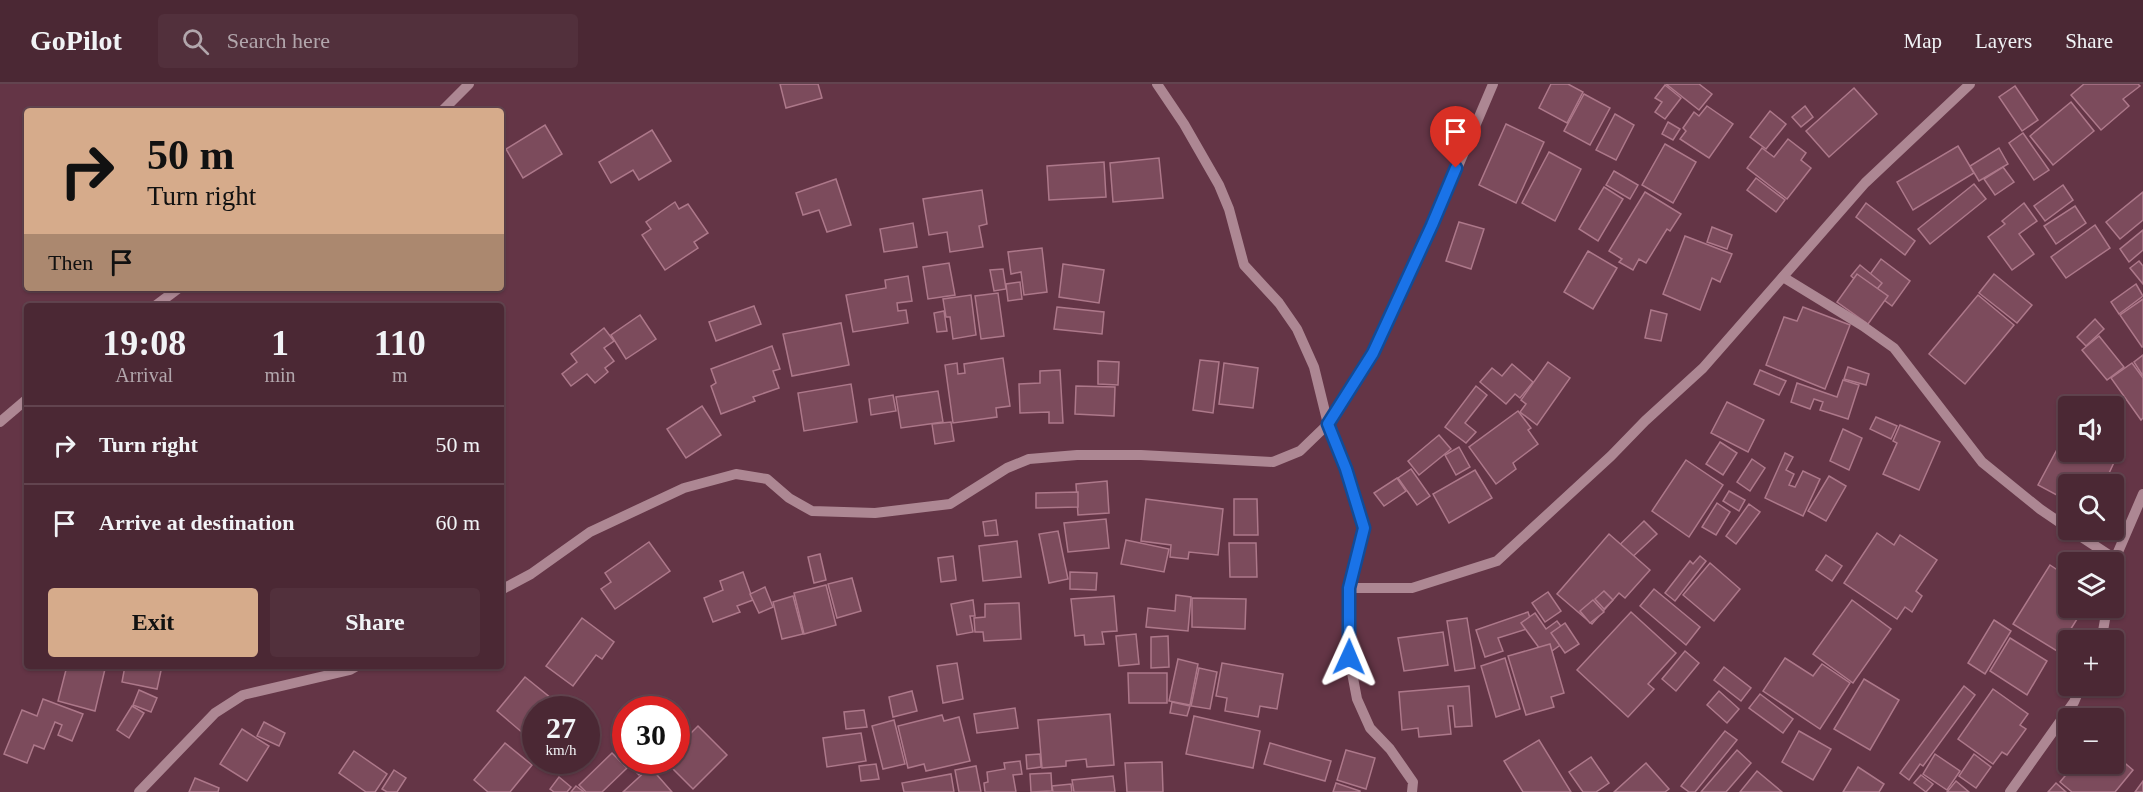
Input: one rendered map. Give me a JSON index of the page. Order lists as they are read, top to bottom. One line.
{"page":{"header":"GoPilot","search":"Search here","nav":["Map","Layers","Share"],"turn":["50 m","Turn right"],"then":"Then","eta":["19:08","Arrival","1","min","110","m"],"map_buttons":["+","−"],"list":[{"name":"Turn right","value":"50 m"},{"name":"Arrive at destination","value":"60 m"}],"buttons":["Exit","Share"],"speed":"27 km/h","limit":"30"}}
